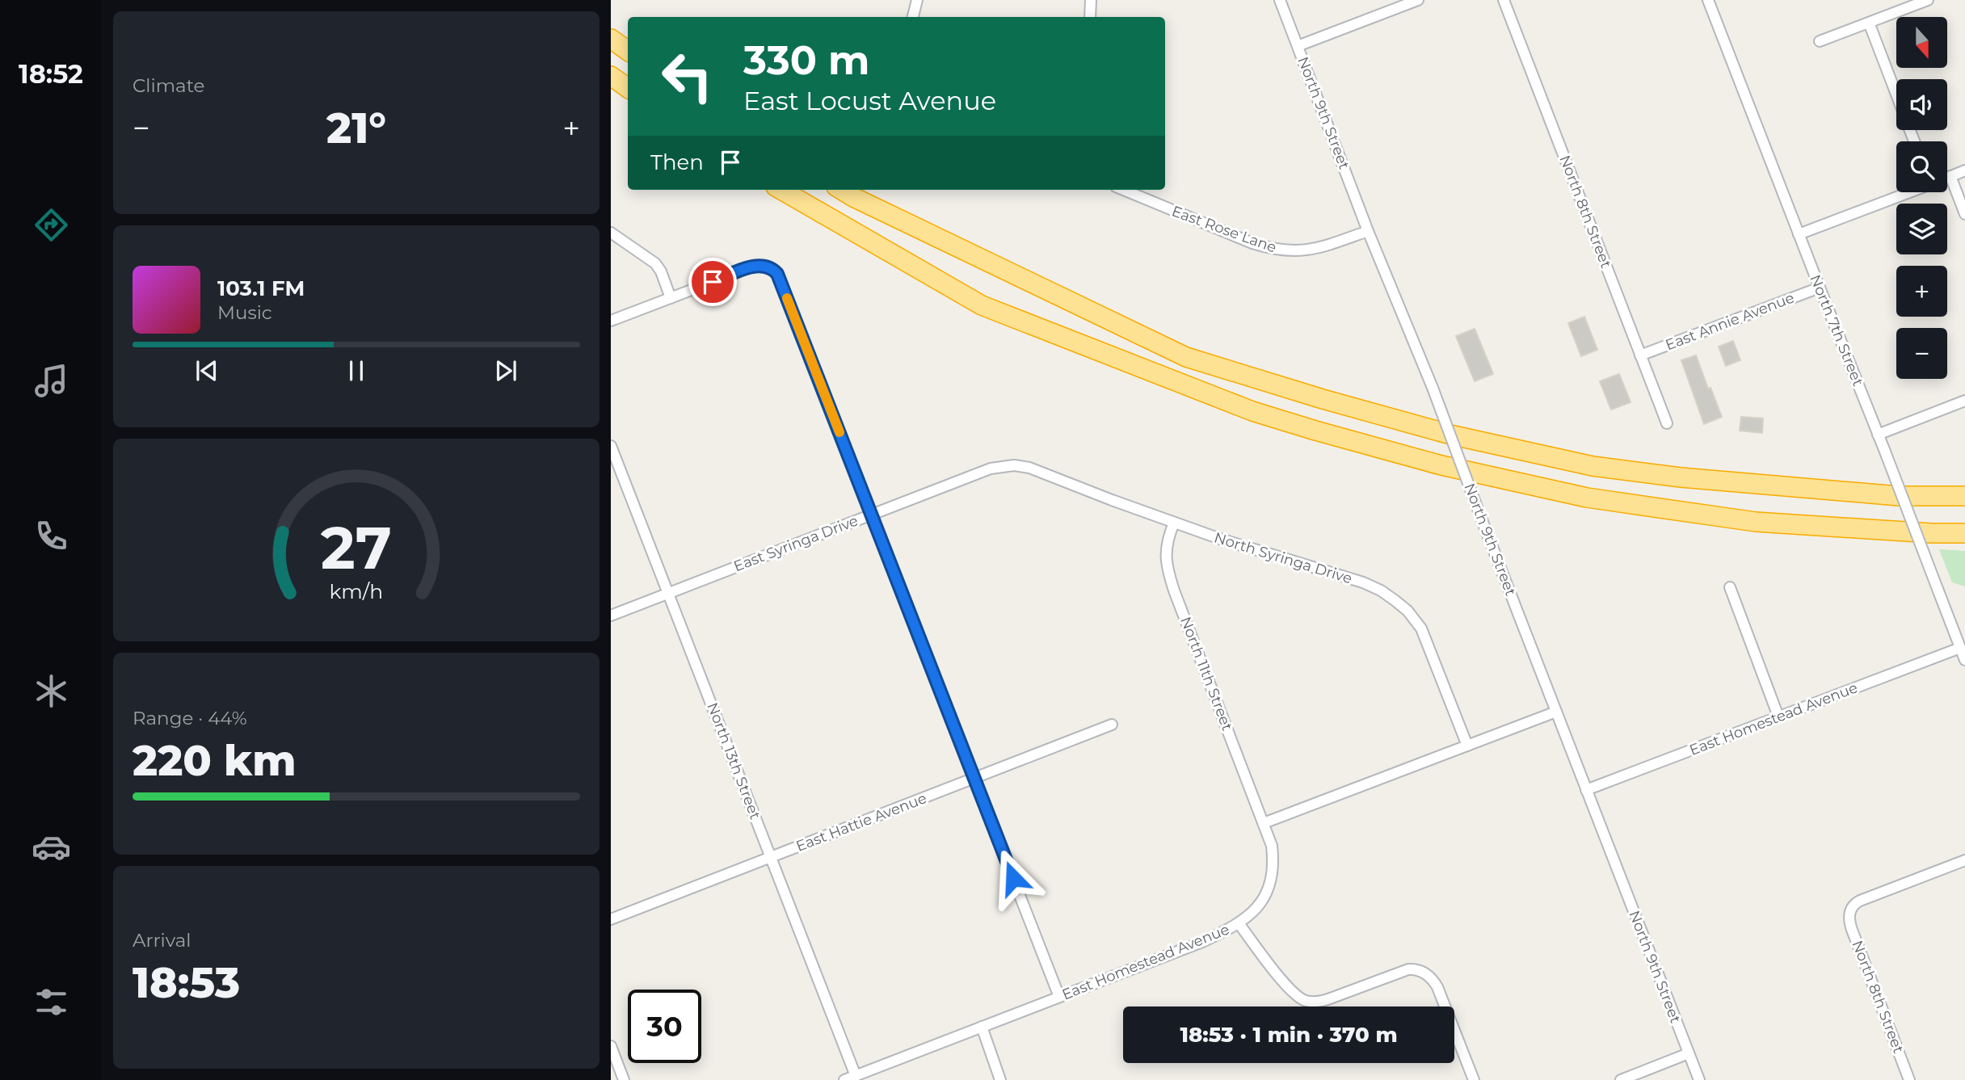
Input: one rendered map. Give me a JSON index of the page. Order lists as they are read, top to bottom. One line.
{"streets":{"street":["North 9th Street","North 8th Street","East Rose Lane","East Annie Avenue","North 7th Street","East Syringa Drive","North Syringa Drive","North 11th Street","East Homestead Avenue","North 13th Street","East Hattie Avenue"]},"crossings":[["North 9th Street","East Rose Lane"],["North 9th Street","East Homestead Avenue"],["North 8th Street","East Annie Avenue"],["East Annie Avenue","North 7th Street"],["North 7th Street","East Homestead Avenue"],["East Syringa Drive","North Syringa Drive"],["East Syringa Drive","North 13th Street"],["North Syringa Drive","North 11th Street"],["North 11th Street","East Homestead Avenue"],["East Homestead Avenue","North 13th Street"],["North 13th Street","East Hattie Avenue"]],"north":"bottom","page":{"tabs":"18:52","tile":["Climate",["Range · 44%","220 km"],["Arrival","18:53"]],"map_buttons":["+","−"],"turn":["330 m","East Locust Avenue"],"heat":["−","21°","+"],"then":"Then","song":["103.1 FM","Music"],"limit":"30","trip":"18:53 · 1 min · 370 m","gauge":["27","km/h"]}}
